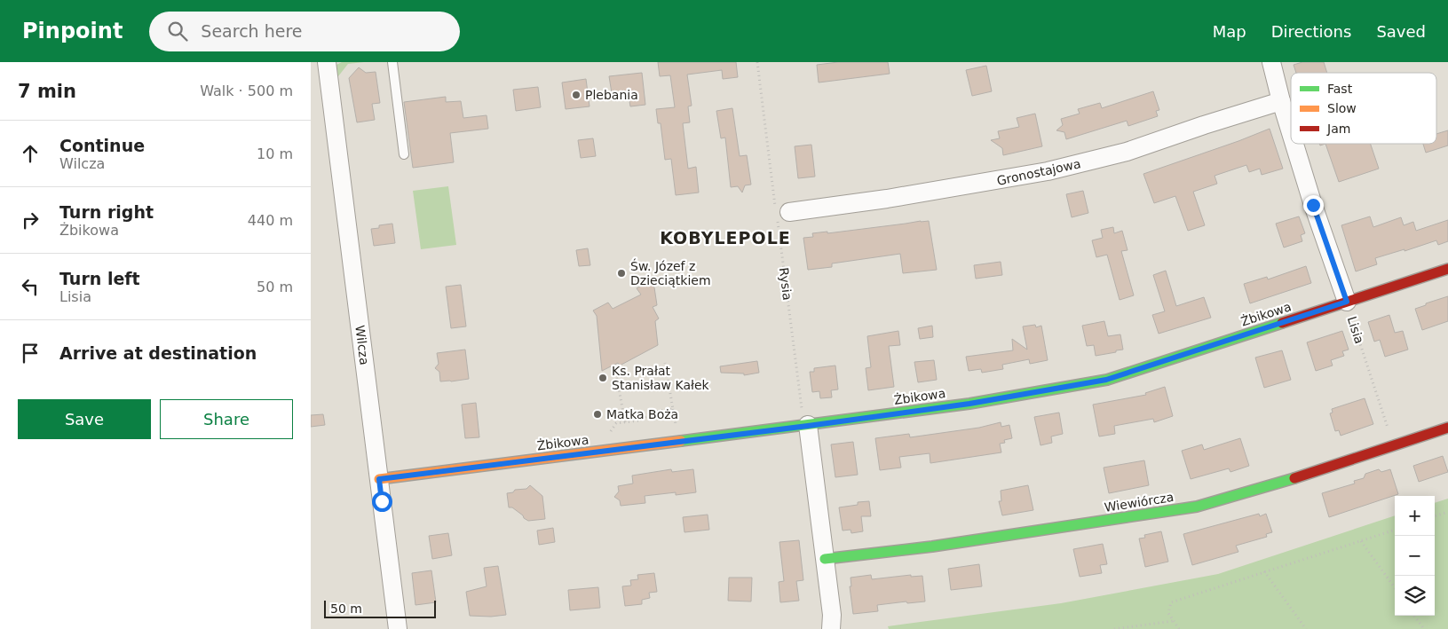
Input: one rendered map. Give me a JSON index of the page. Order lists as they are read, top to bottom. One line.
{"streets":{"street":["Gronostajowa","Żbikowa","Lisia","Wilcza","Wiewiórcza"],"path":["Rysia"]},"crossings":[["Gronostajowa","Lisia"],["Rysia","Żbikowa"],["Żbikowa","Lisia"],["Żbikowa","Wilcza"],["Lisia","Wiewiórcza"]],"districts":["KOBYLEPOLE"],"places":["Plebania","Św. Józef z Dzieciątkiem","Ks. Prałat Stanisław Kałek","Matka Boża"],"legend":["Fast","Slow","Jam"],"scale_bar":"50 m","page":{"header":"Pinpoint","search":"Search here","nav":["Map","Directions","Saved"],"heading":["7 min","Walk · 500 m"],"list":[["Continue","Wilcza","10 m"],["Turn right","Żbikowa","440 m"],["Turn left","Lisia","50 m"],"Arrive at destination"],"buttons":["Save","Share"],"map_buttons":["+","−"],"scale":"50 m"}}
